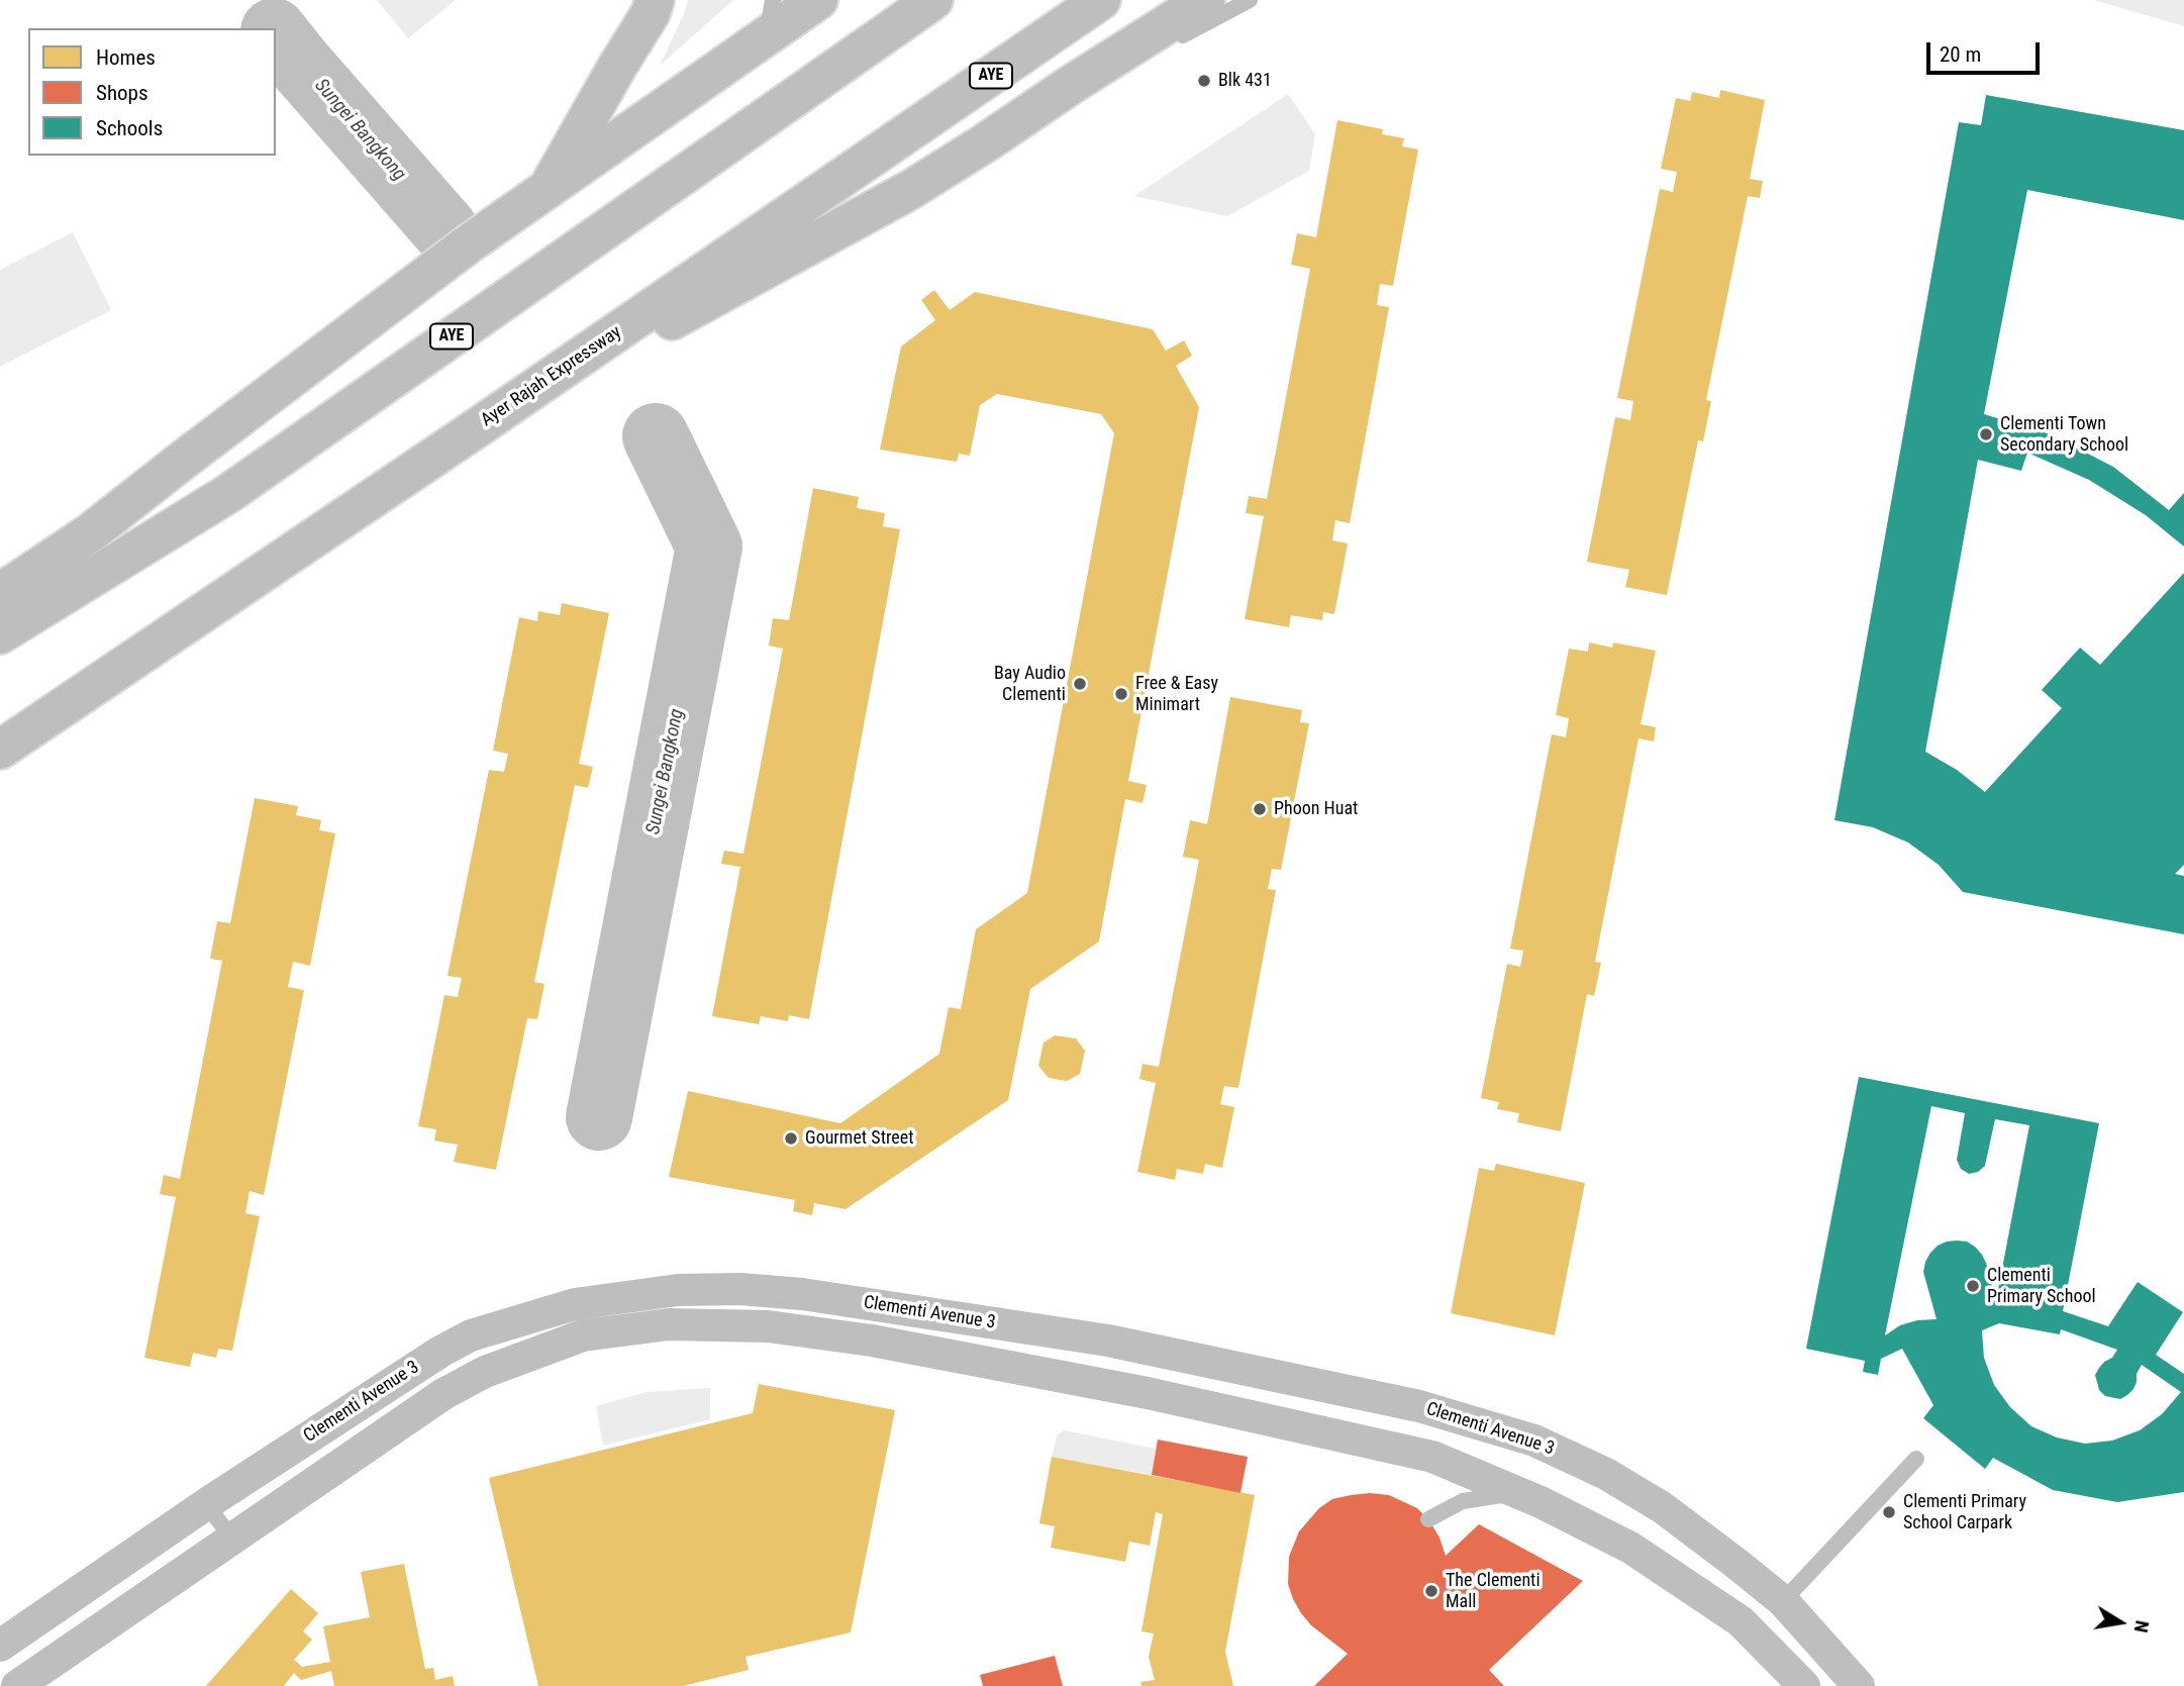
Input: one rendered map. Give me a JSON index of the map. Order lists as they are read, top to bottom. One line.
{"streets":{"highway":["AYE","Ayer Rajah Expressway"],"street":["Clementi Avenue 3"]},"water":["Sungei Bangkong"],"places":["Blk 431","Clementi Town Secondary School","Bay Audio Clementi","Free & Easy Minimart","Phoon Huat","Gourmet Street","Clementi Primary School","Clementi Primary School Carpark","The Clementi Mall"],"legend":["Homes","Shops","Schools"],"scale_bar":"20 m","north":"right"}
